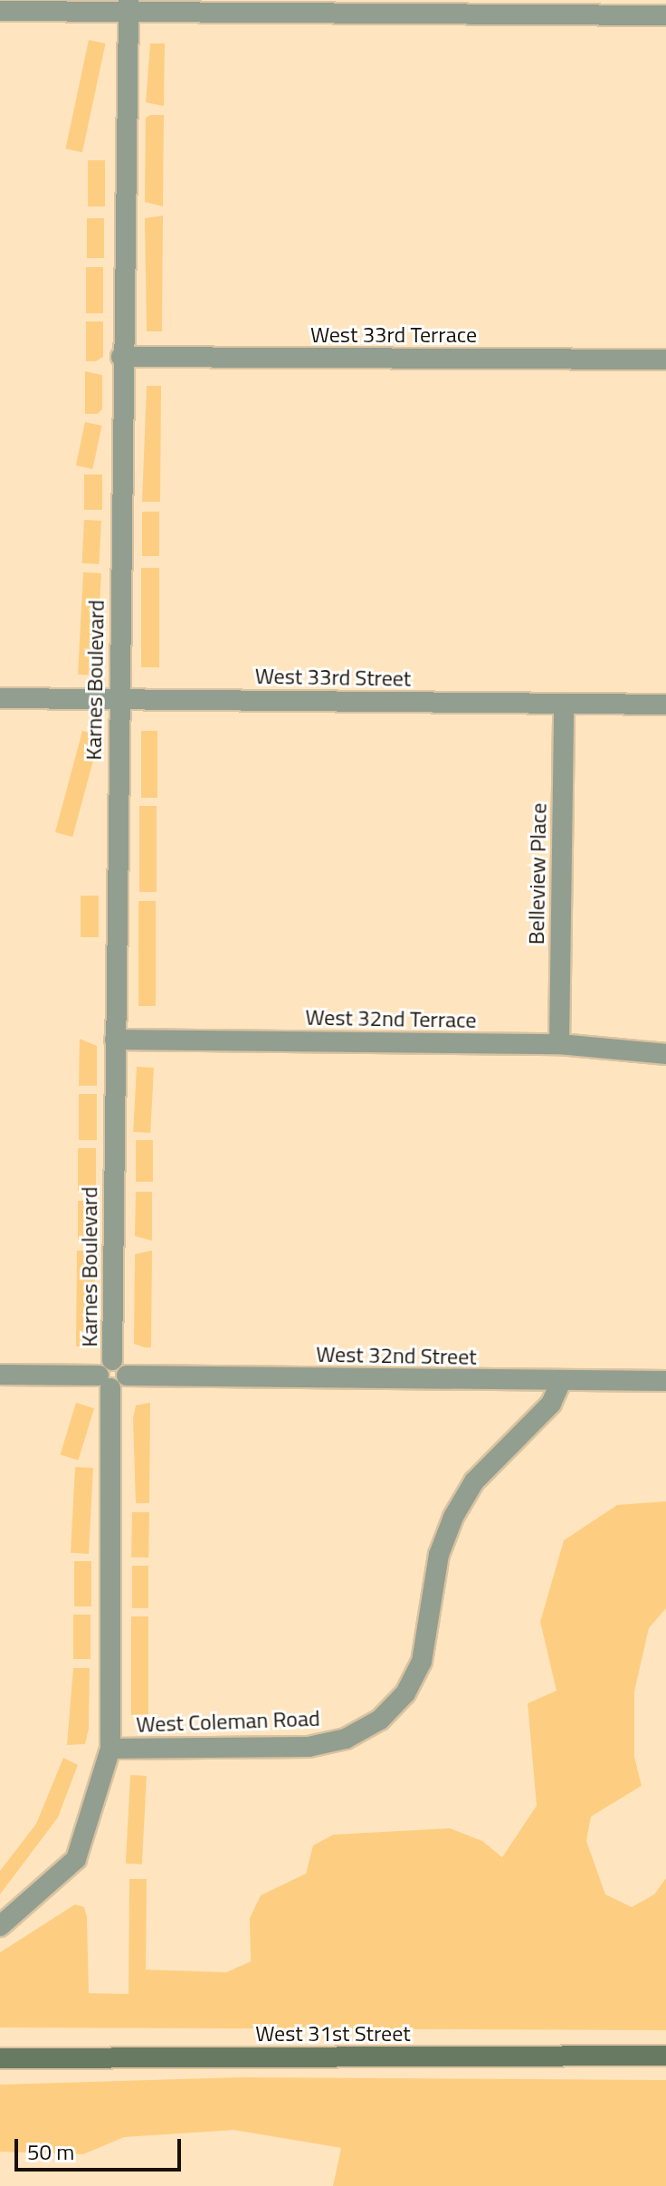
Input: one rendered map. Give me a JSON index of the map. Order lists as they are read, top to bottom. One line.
{"streets":{"main road":["West 31st Street"],"street":["West 33rd Terrace","West 33rd Street","Karnes Boulevard","Belleview Place","West 32nd Terrace","West 32nd Street","West Coleman Road"]},"crossings":[["West 33rd Terrace","Karnes Boulevard"],["West 33rd Street","Karnes Boulevard"],["West 33rd Street","Belleview Place"],["Karnes Boulevard","West 32nd Terrace"],["Karnes Boulevard","West 32nd Street"],["Belleview Place","West 32nd Terrace"],["West 32nd Street","West Coleman Road"]],"scale_bar":"50 m"}
